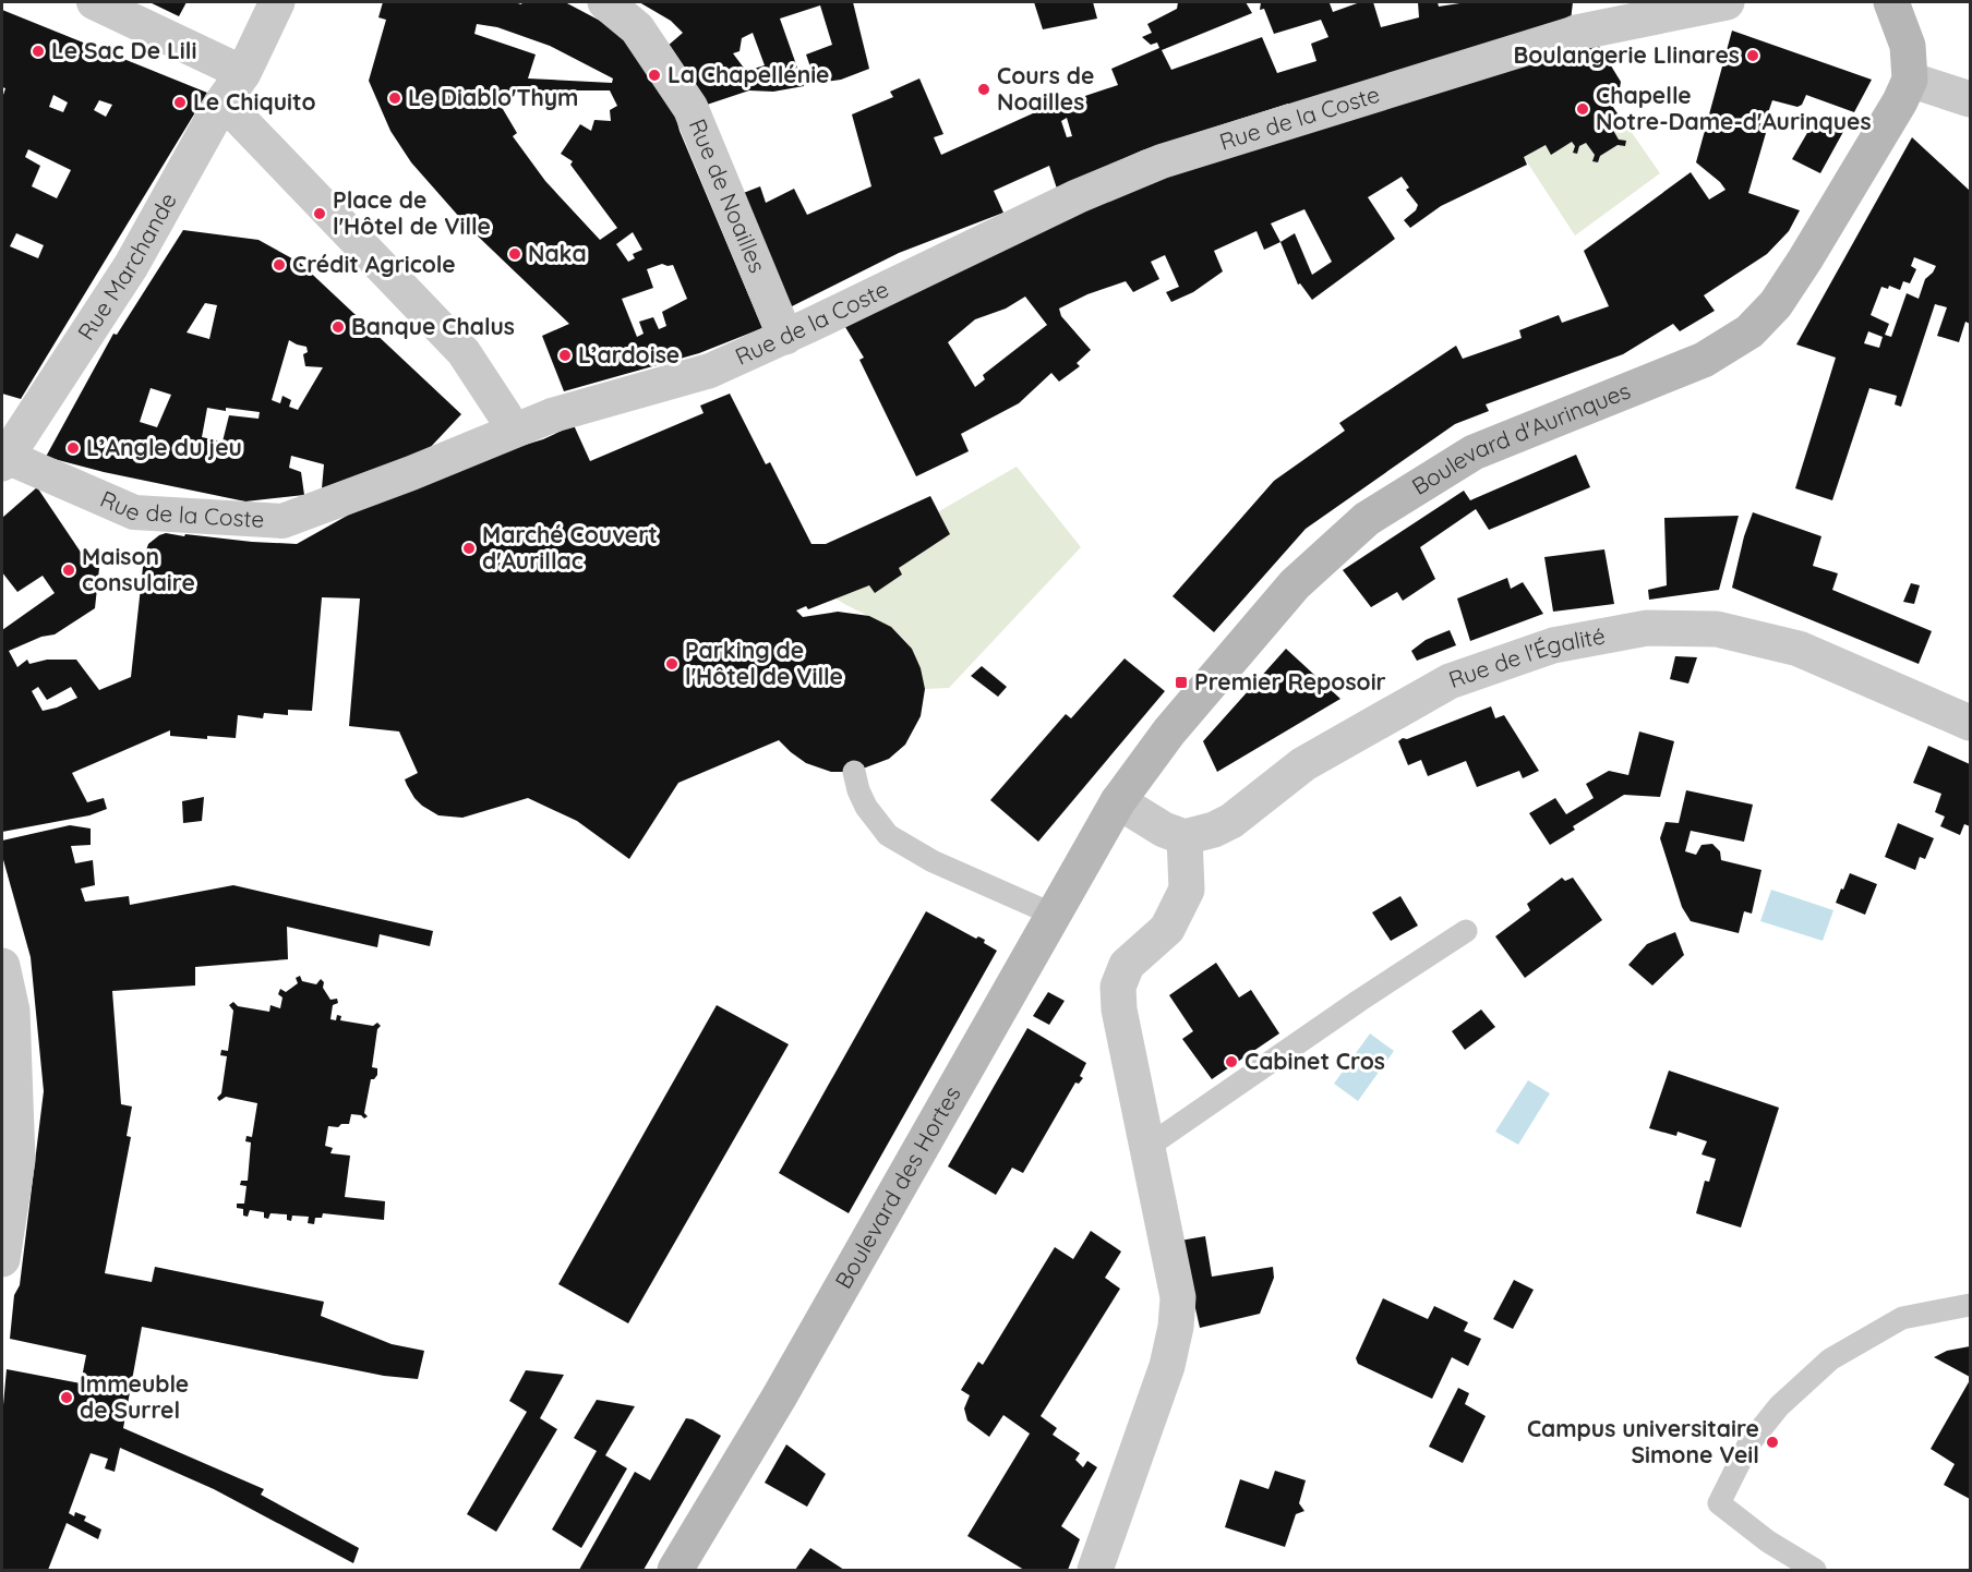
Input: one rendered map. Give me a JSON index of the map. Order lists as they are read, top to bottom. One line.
{"streets":{"main road":["Boulevard d'Aurinques","Boulevard des Hortes"],"street":["Rue de la Coste","Rue de Noailles","Rue Marchande","Rue de l'Égalité"]},"crossings":[["Rue de la Coste","Rue de Noailles"],["Rue de la Coste","Rue Marchande"],["Boulevard d'Aurinques","Boulevard des Hortes"]],"places":{"other":["Le Sac De Lili","Boulangerie Llinares","La Chapellénie","Cours de Noailles","Le Diablo'Thym","Le Chiquito","Chapelle Notre-Dame-d'Aurinques","Place de l'Hôtel de Ville","Naka","Crédit Agricole","Banque Chalus","L’ardoise","L’Angle du jeu","Marché Couvert d'Aurillac","Maison consulaire","Parking de l'Hôtel de Ville","Cabinet Cros","Immeuble de Surrel","Campus universitaire Simone Veil"],"transit":["Premier Reposoir"]}}
